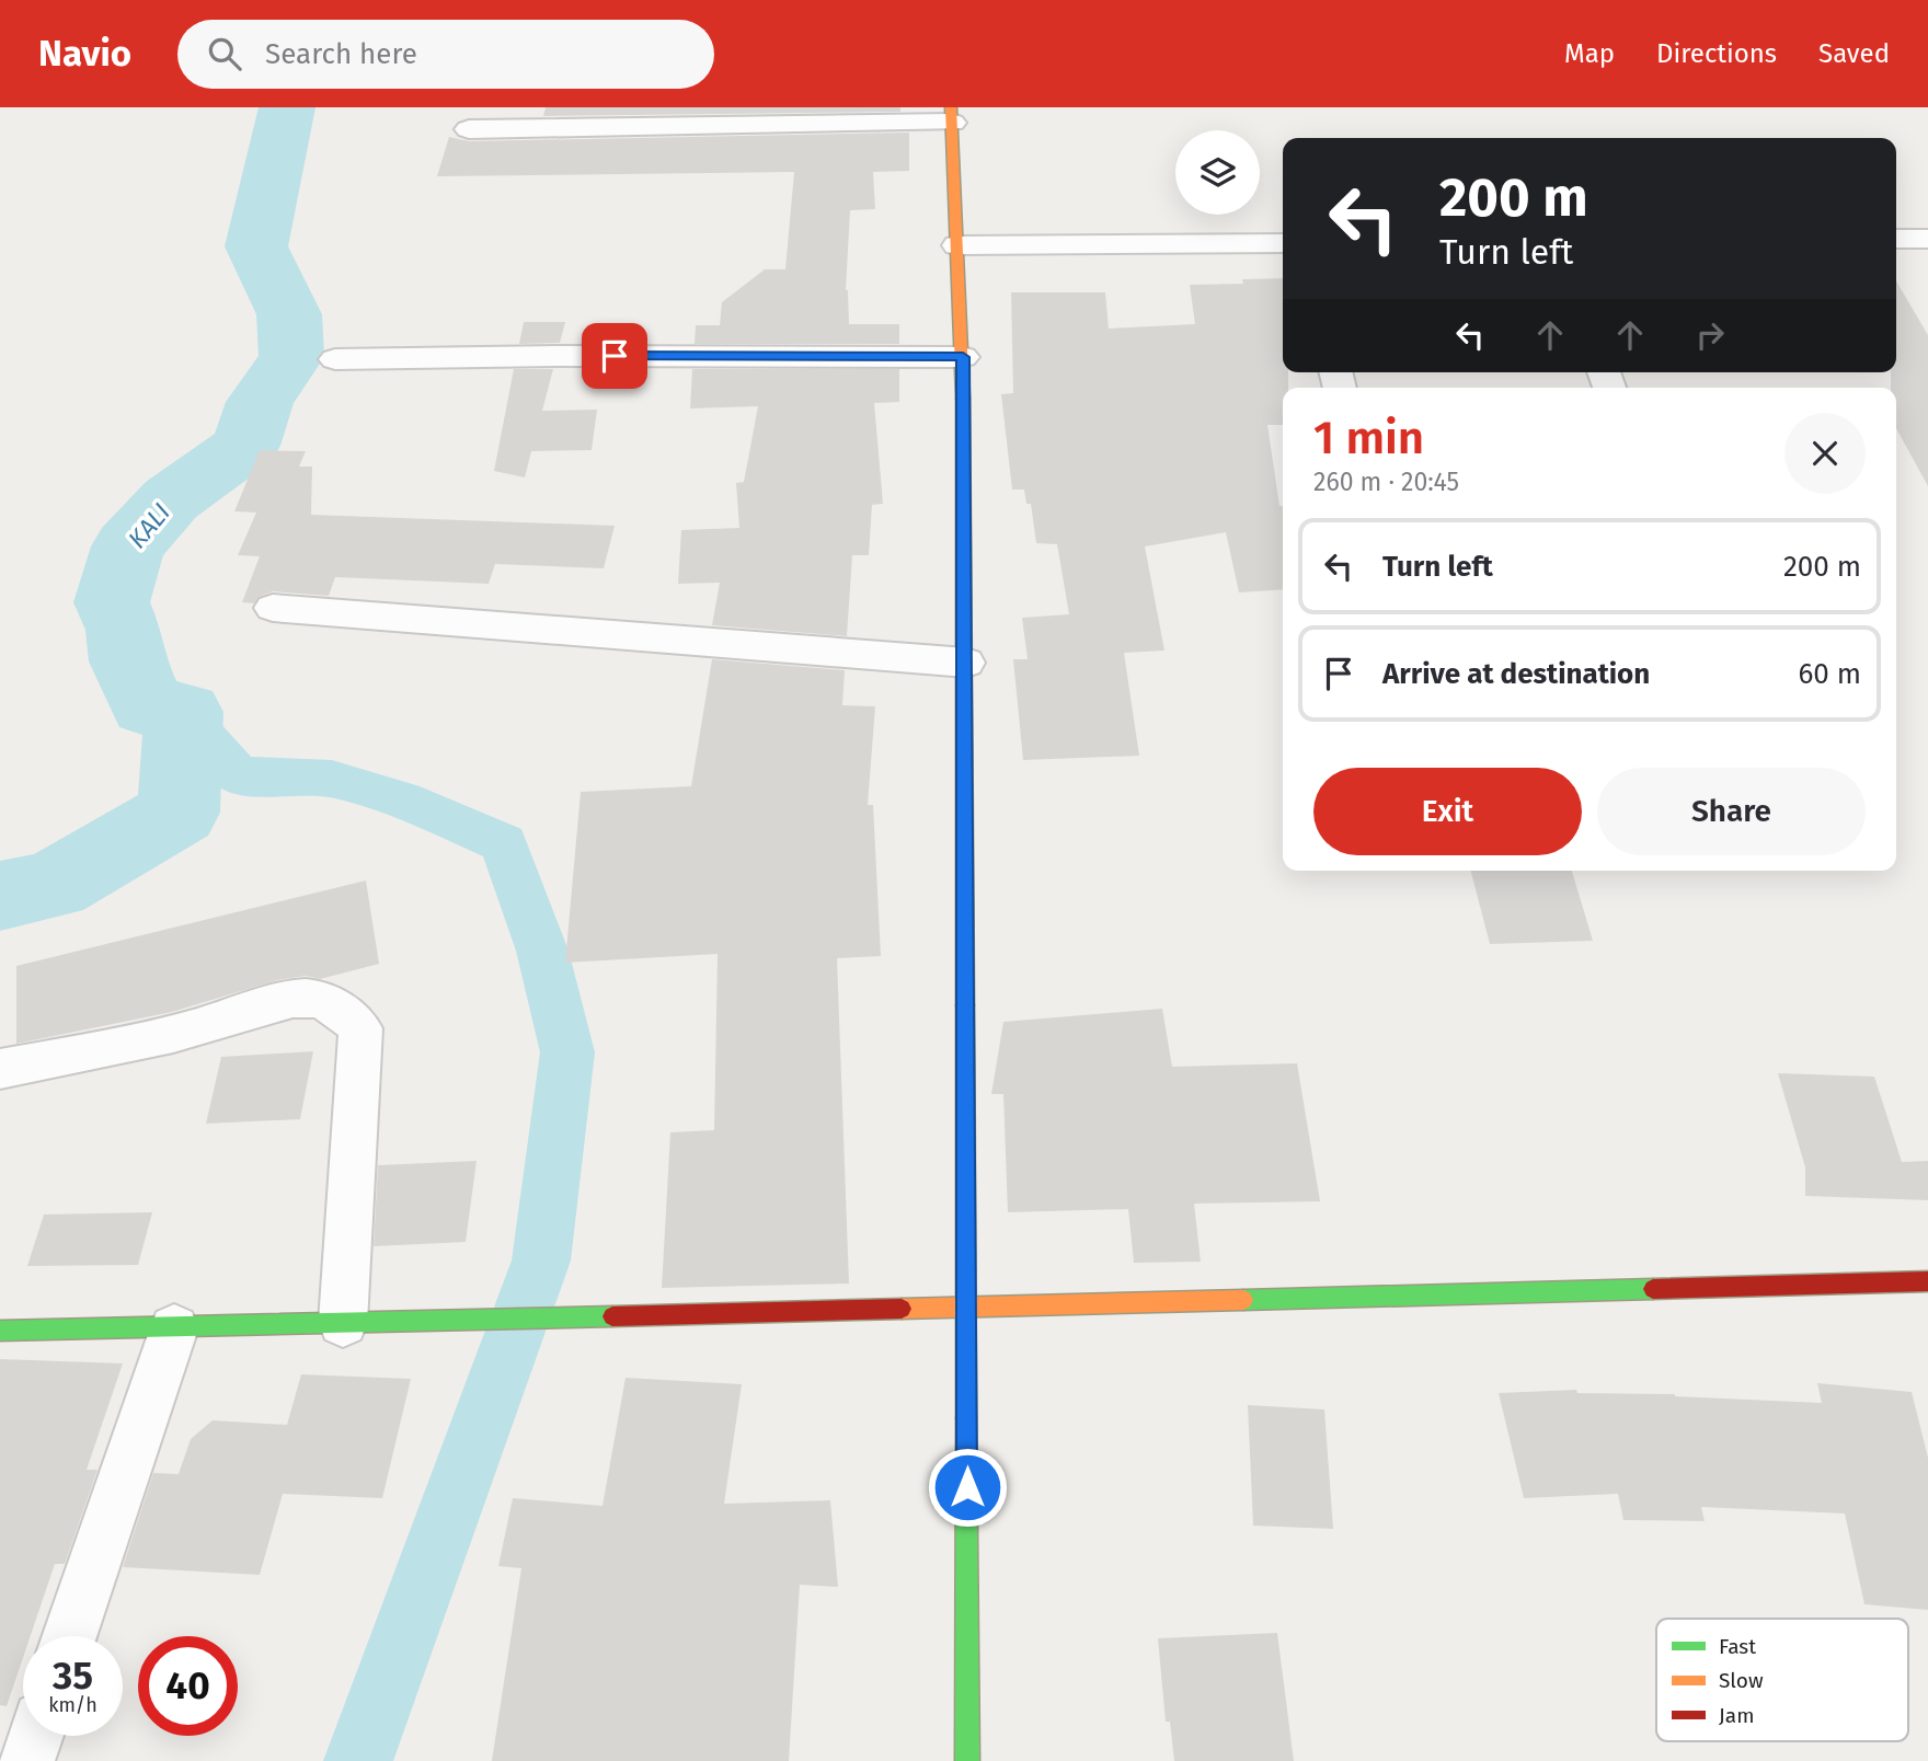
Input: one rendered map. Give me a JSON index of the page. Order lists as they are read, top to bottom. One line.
{"water":["KALI"],"legend":["Fast","Slow","Jam"],"page":{"header":"Navio","search":"Search here","nav":["Map","Directions","Saved"],"turn":["200 m","Turn left"],"heading":["1 min","260 m · 20:45"],"list":[{"name":"Turn left","value":"200 m"},{"name":"Arrive at destination","value":"60 m"}],"buttons":["Exit","Share"],"speed":"35 km/h","limit":"40"}}
